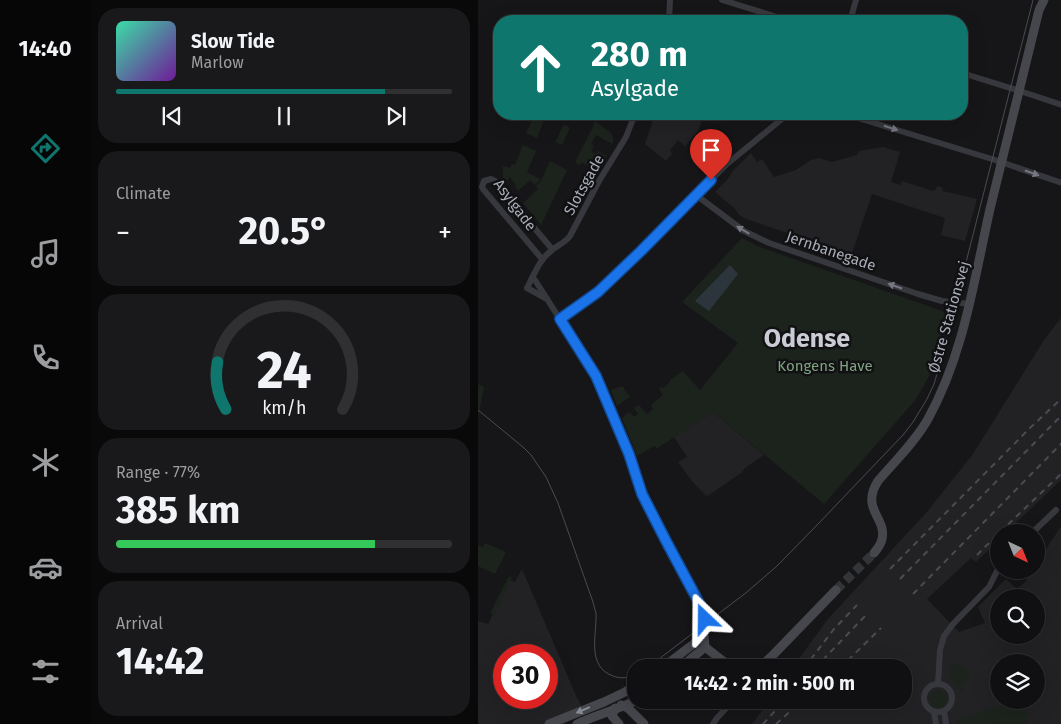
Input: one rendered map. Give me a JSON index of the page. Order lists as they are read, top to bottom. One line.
{"streets":{"street":["Slotsgade","Asylgade","Jernbanegade","Østre Stationsvej"]},"crossings":[["Slotsgade","Asylgade"],["Jernbanegade","Østre Stationsvej"]],"one_way":["Jernbanegade"],"districts":["Odense"],"parks":["Kongens Have"],"north":"bottom right","page":{"tabs":"14:40","turn":["280 m","Asylgade"],"song":["Slow Tide","Marlow"],"tile":["Climate",["Range · 77%","385 km"],["Arrival","14:42"]],"heat":["−","20.5°","+"],"limit":"30","trip":"14:42 · 2 min · 500 m","gauge":["24","km/h"]}}
